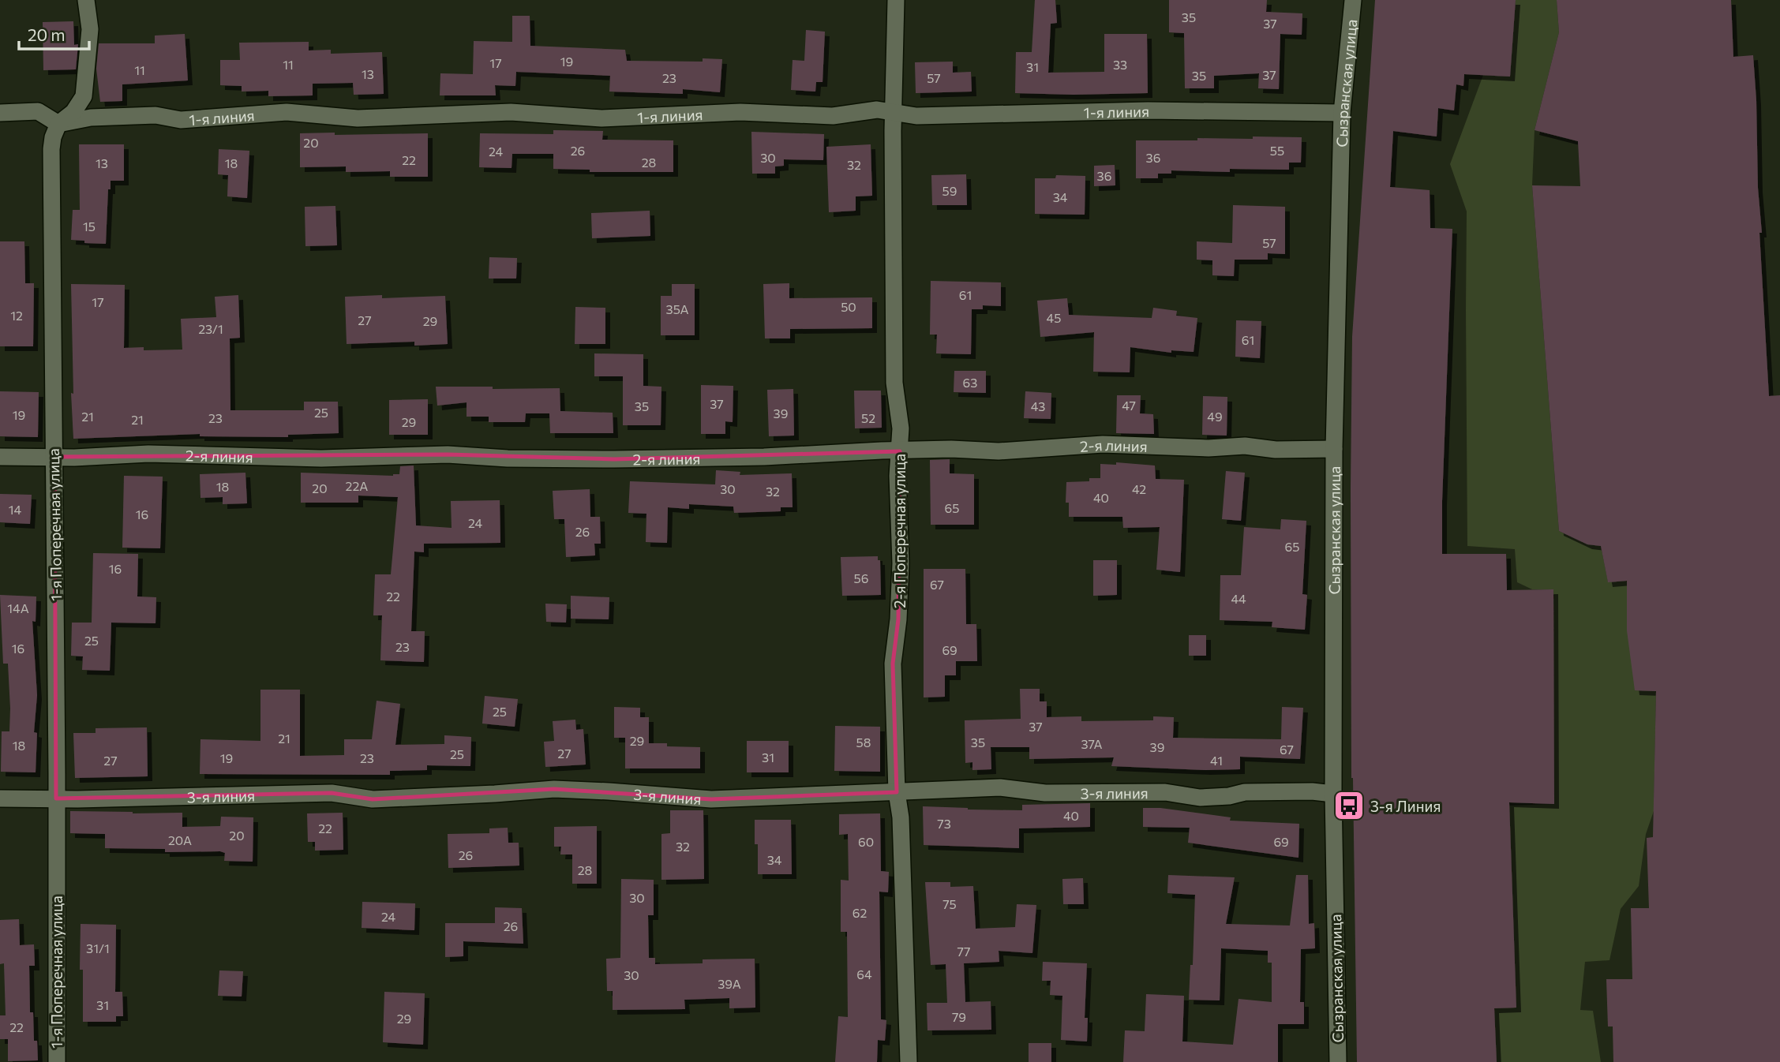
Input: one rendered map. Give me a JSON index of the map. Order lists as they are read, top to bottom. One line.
{"streets":{"street":["Сызранская улица","1-я линия","2-я линия","1-я Поперечная улица","2-я Поперечная улица","3-я линия"]},"crossings":[["Сызранская улица","1-я линия"],["Сызранская улица","2-я линия"],["Сызранская улица","3-я линия"],["1-я линия","1-я Поперечная улица"],["1-я линия","2-я Поперечная улица"],["2-я линия","1-я Поперечная улица"],["2-я линия","2-я Поперечная улица"],["1-я Поперечная улица","3-я линия"],["2-я Поперечная улица","3-я линия"]],"places":{"bus stop":["3-я Линия"]},"house_numbers":["35","37","19","17","11","33","31","11","13","37","35","23","57","20","26","55","24","30","36","22","28","13","18","32","36","59","34","15","57","61","17","50","35А","12","45","27","29","23/1","61","63","37","47","35","43","25","39","19","21","49","23","52","21","29","22А","18","20","30","42","32","40","65","14","16","24","26","65","16","56","67","22","44","14А","25","23","16","69","25","37","21","29","58","35","37А","18","39","67","27","25","31","19","23","27","41","40","73","22","20","20А","60","69","32","26","34","28","30","75","62","24","26","31/1","77","64","30","39А","31","79","29","22"],"scale_bar":"20 m"}
